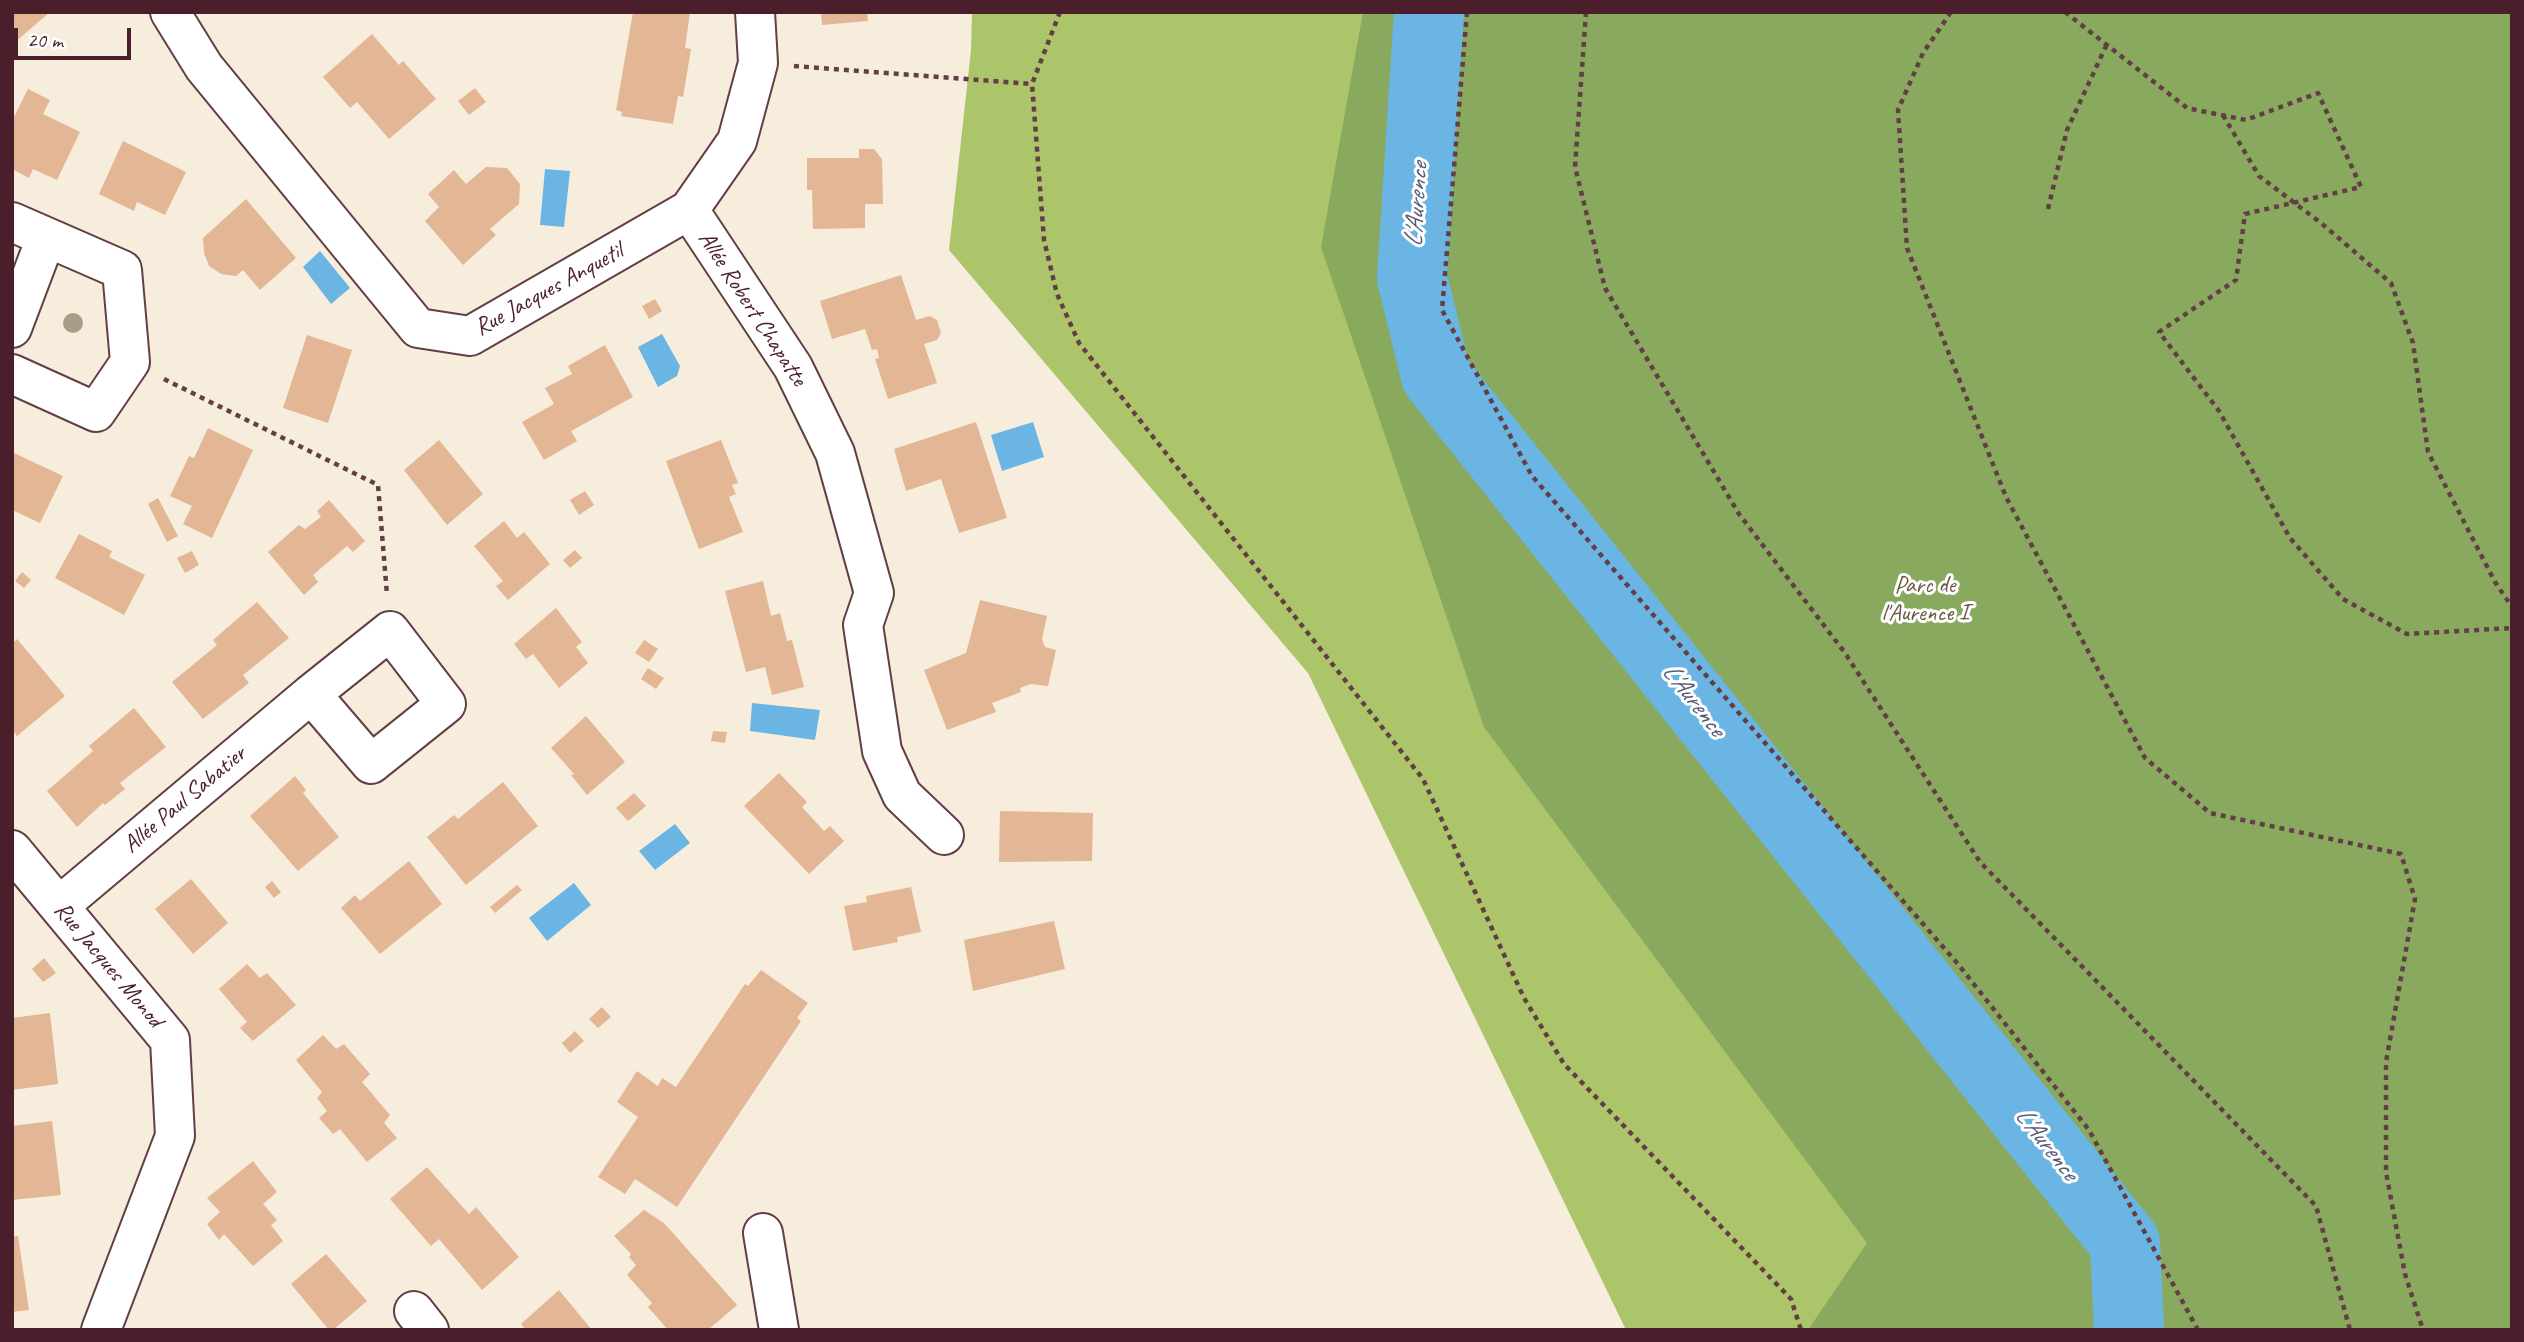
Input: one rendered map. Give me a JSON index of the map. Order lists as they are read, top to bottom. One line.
{"streets":{"street":["Rue Jacques Anquetil","Allée Robert Chapatte","Allée Paul Sabatier","Rue Jacques Monod"]},"crossings":[["Rue Jacques Anquetil","Allée Robert Chapatte"],["Allée Paul Sabatier","Rue Jacques Monod"]],"water":["L'Aurence"],"parks":["Parc de l'Aurence I"],"scale_bar":"20 m"}
